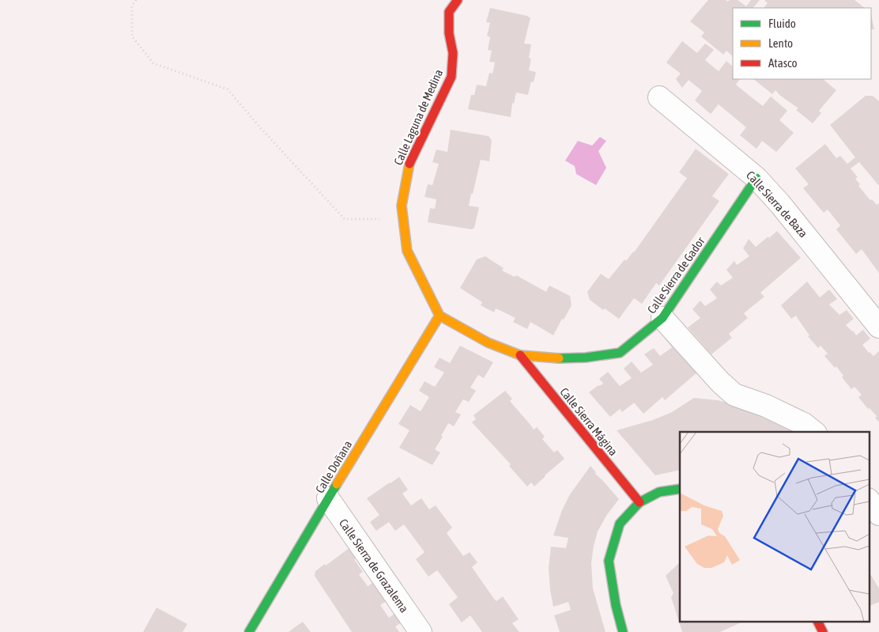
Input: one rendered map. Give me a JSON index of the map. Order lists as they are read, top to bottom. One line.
{"streets":{"street":["Calle Laguna de Medina","Calle Sierra de Baza","Calle Sierra de Gador","Calle Sierra Mágina","Calle Doñana","Calle Sierra de Grazalema"]},"crossings":[["Calle Laguna de Medina","Calle Doñana"],["Calle Sierra de Baza","Calle Sierra de Gador"],["Calle Sierra de Gador","Calle Sierra Mágina"],["Calle Doñana","Calle Sierra de Grazalema"]],"legend":["Fluido","Lento","Atasco"]}
